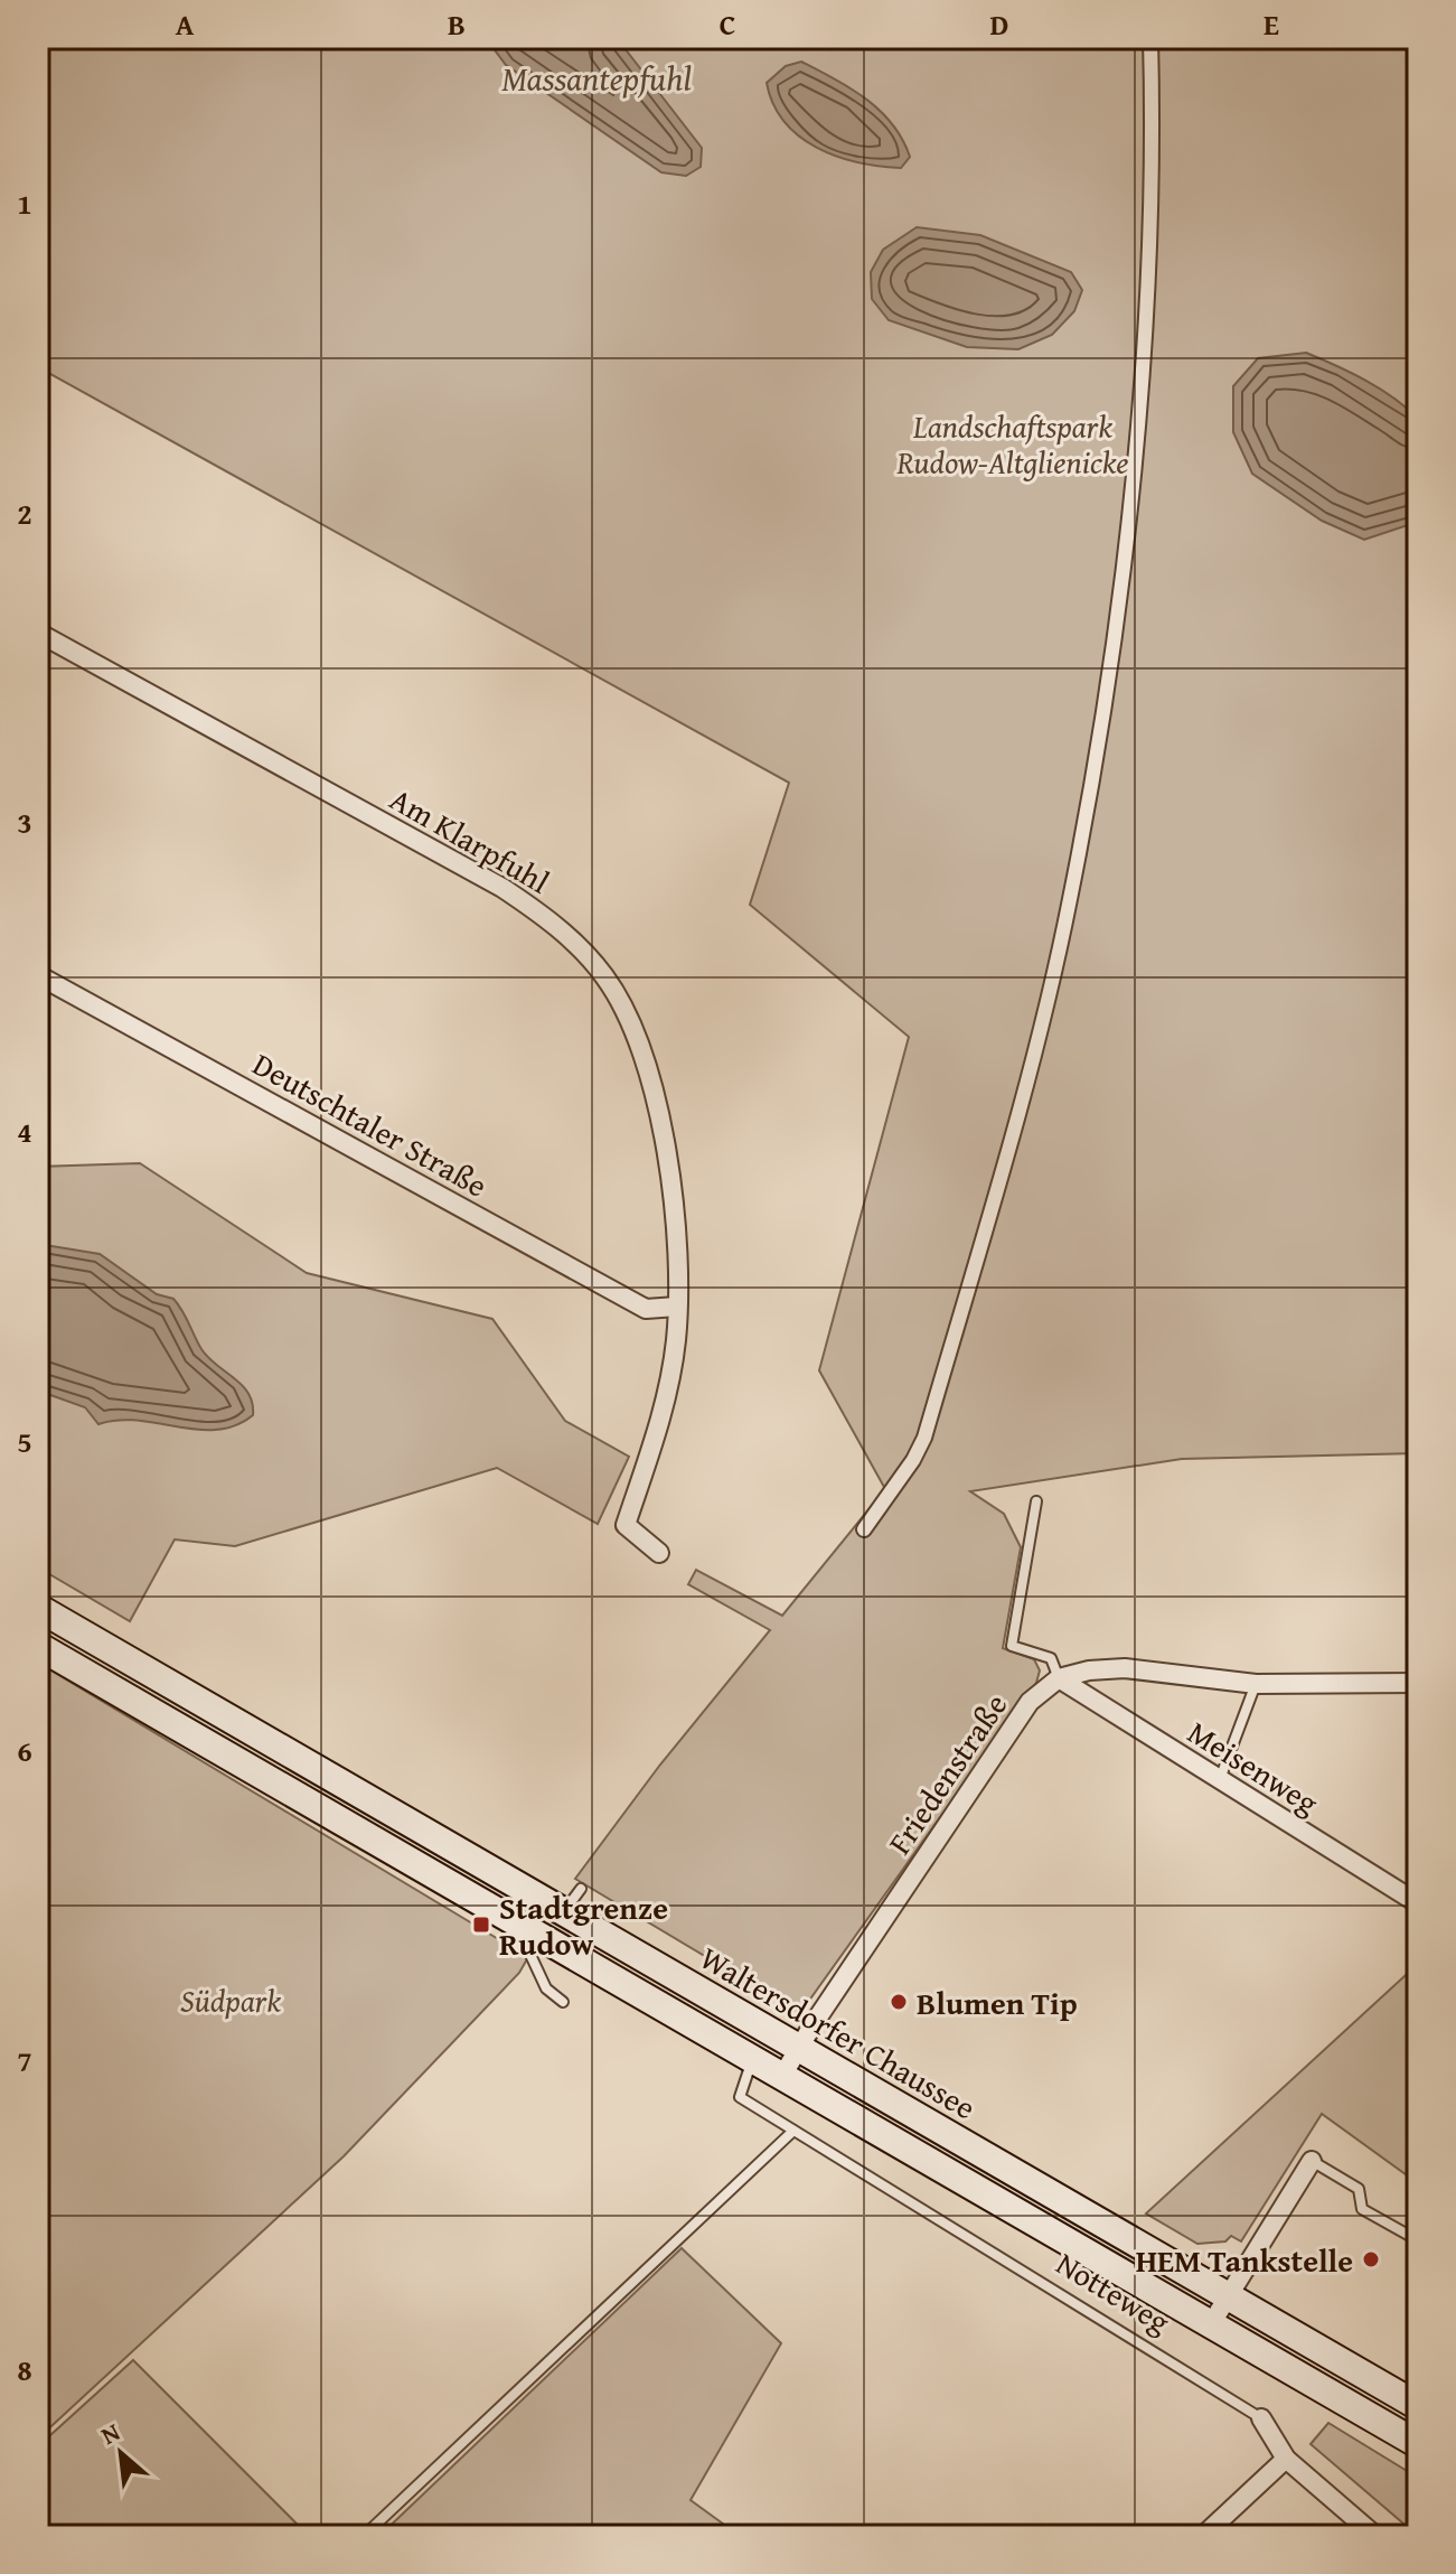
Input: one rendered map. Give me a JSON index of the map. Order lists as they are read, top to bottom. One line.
{"streets":{"main road":["Waltersdorfer Chaussee"],"street":["Am Klarpfuhl","Deutschtaler Straße","Meisenweg","Friedenstraße","Notteweg"]},"crossings":[["Am Klarpfuhl","Deutschtaler Straße"],["Meisenweg","Friedenstraße"],["Friedenstraße","Waltersdorfer Chaussee"]],"water":["Massantepfuhl"],"parks":["Landschaftspark Rudow-Altglienicke","Südpark"],"places":{"transit":["Stadtgrenze Rudow"],"other":["Blumen Tip","HEM Tankstelle"]},"north":"top left","grid":{"columns":["A","B","C","D","E"],"rows":["1","2","3","4","5","6","7","8"]}}
